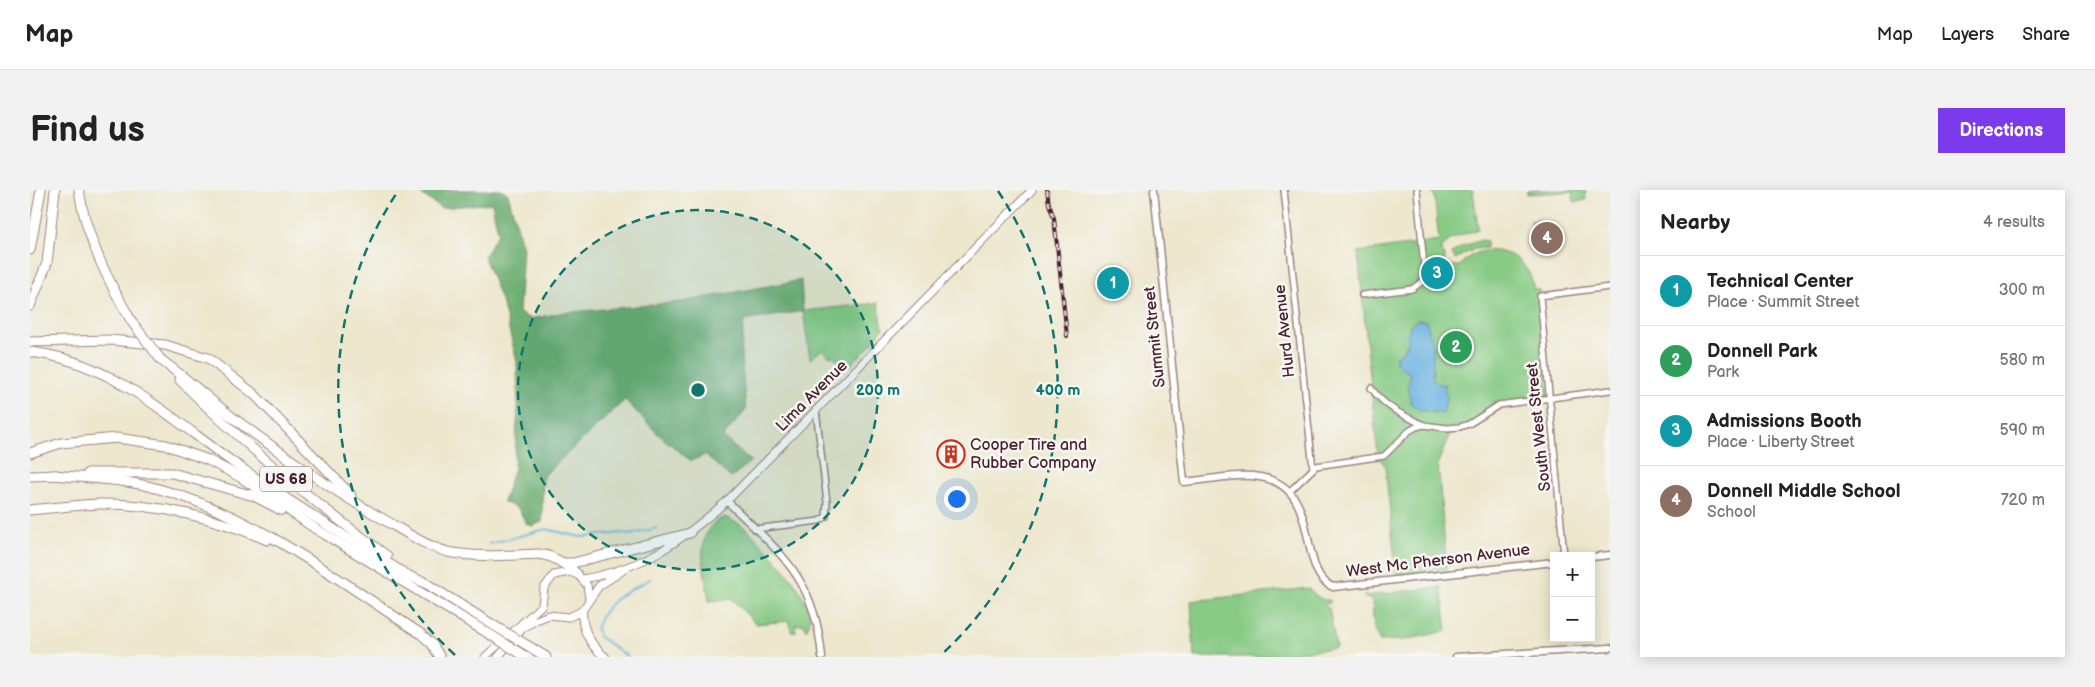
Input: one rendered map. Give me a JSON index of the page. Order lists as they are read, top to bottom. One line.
{"streets":{"highway":["US 68"],"main road":["Lima Avenue"],"street":["Hurd Avenue","Summit Street","South West Street","West Mc Pherson Avenue"]},"crossings":[["Summit Street","West Mc Pherson Avenue"]],"places":{"building":["Cooper Tire and Rubber Company"]},"page":{"header":"Map","nav":["Map","Layers","Share"],"buttons":"Directions","title":"Find us","heading":["Nearby","4 results"],"pins":["4","3","1","2"],"list":[{"mark":"1","name":"Technical Center","note":"Place · Summit Street","value":"300 m"},{"mark":"2","name":"Donnell Park","note":"Park","value":"580 m"},{"mark":"3","name":"Admissions Booth","note":"Place · Liberty Street","value":"590 m"},{"mark":"4","name":"Donnell Middle School","note":"School","value":"720 m"}],"map_buttons":["+","−"]},"rings":["200 m","400 m"]}
